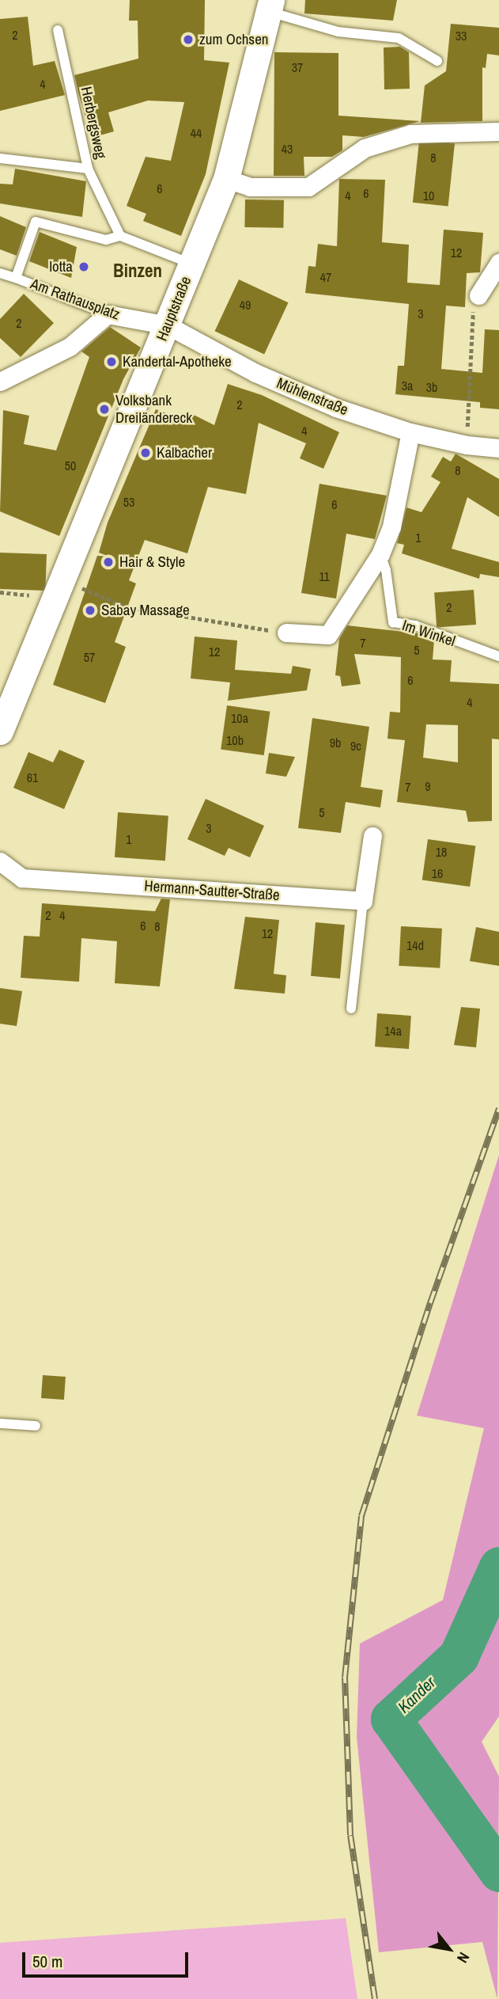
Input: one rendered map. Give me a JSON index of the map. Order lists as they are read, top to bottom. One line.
{"streets":{"main road":["Hauptstraße"],"street":["Am Rathausplatz","Mühlenstraße","Hermann-Sautter-Straße"],"lane":["Herbergsweg","Im Winkel"]},"crossings":[["Am Rathausplatz","Hauptstraße"],["Am Rathausplatz","Mühlenstraße"],["Hauptstraße","Mühlenstraße"]],"districts":["Binzen"],"water":["Kander"],"places":["zum Ochsen","lotta","Kandertal-Apotheke","Volksbank Dreiländereck","Kalbacher","Hair & Style","Sabay Massage"],"house_numbers":["2","33","37","4","44","43","8","6","6","4","10","12","47","49","3","2","3a","3b","2","4","50","8","53","6","1","11","2","7","5","12","57","6","4","10a","10b","9b","9c","61","9","7","5","3","1","18","16","2","4","6","8","12","14d","14a"],"scale_bar":"50 m","north":"bottom right"}
